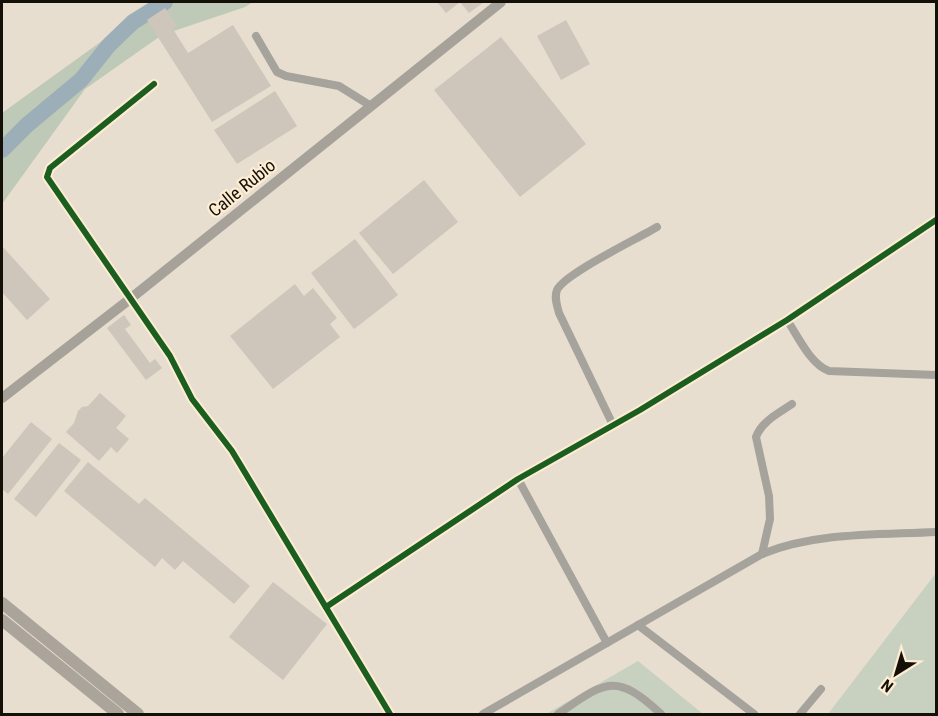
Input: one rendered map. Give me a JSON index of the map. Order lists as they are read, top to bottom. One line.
{"streets":{"street":["Calle Rubio"]},"north":"bottom left"}
